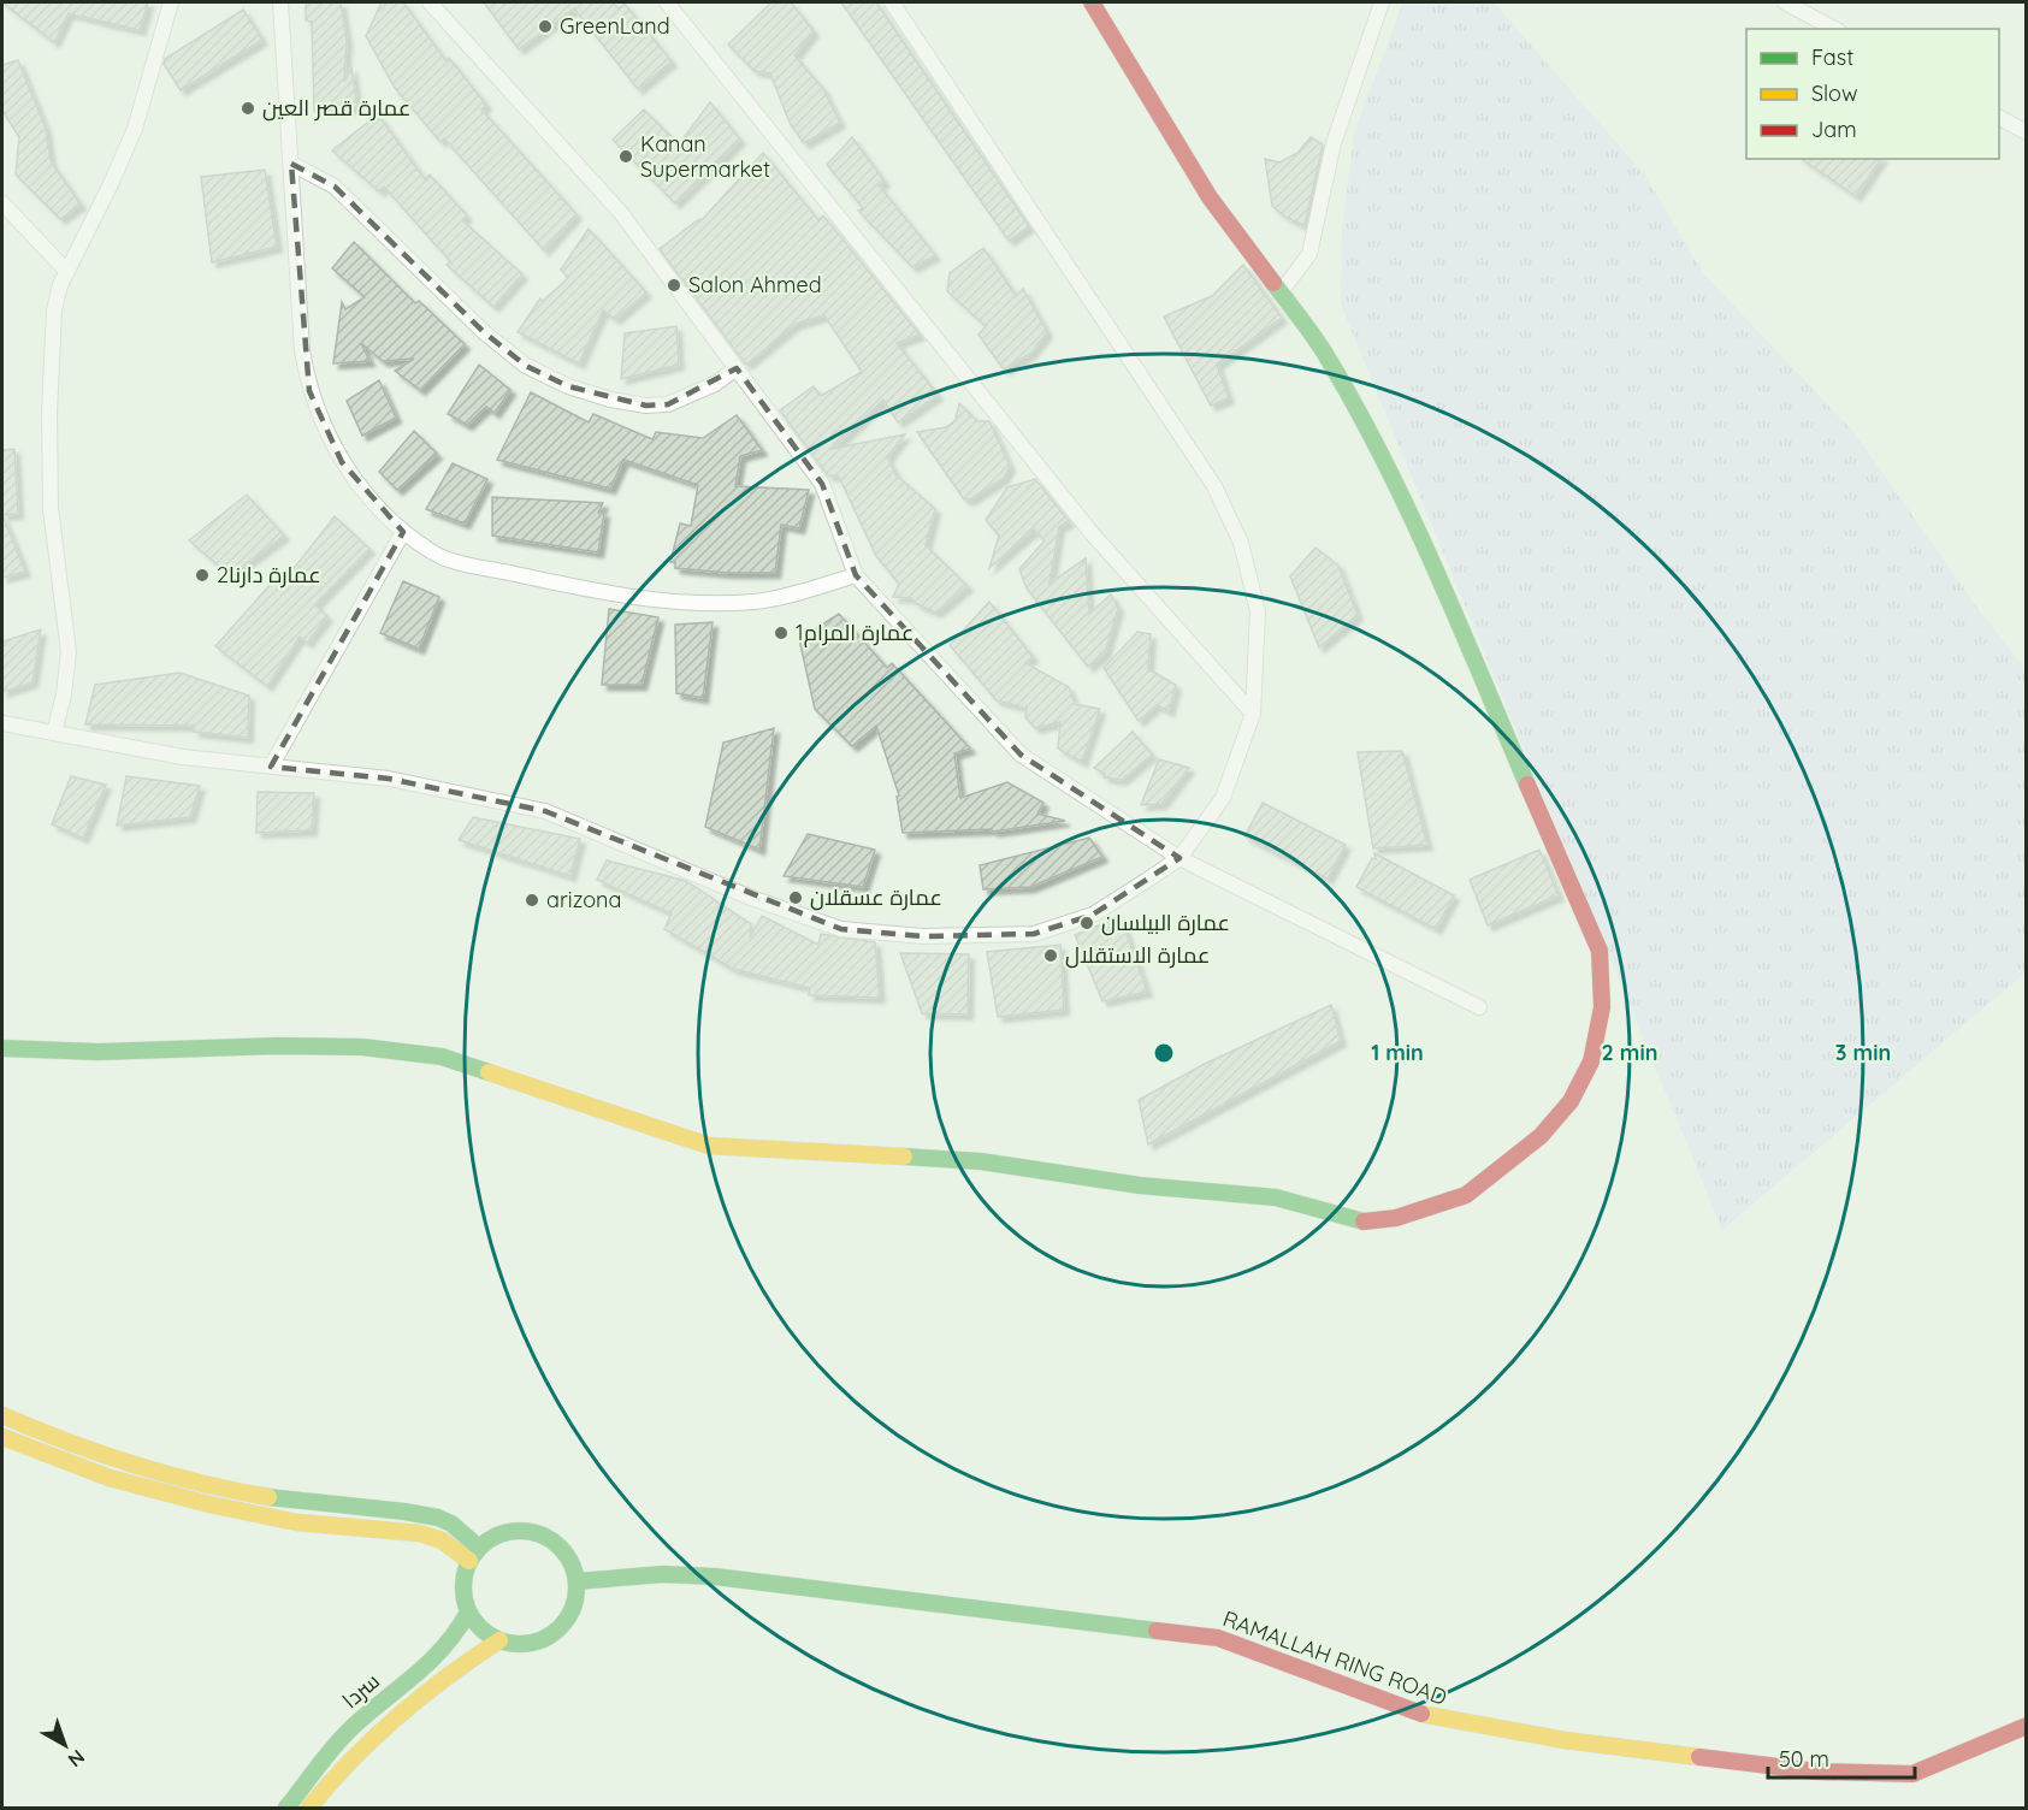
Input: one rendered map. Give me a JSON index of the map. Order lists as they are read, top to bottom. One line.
{"streets":{"street":["RAMALLAH RING ROAD","سردا"]},"crossings":[["RAMALLAH RING ROAD","سردا"]],"places":["GreenLand","عمارة قصر العين","Kanan Supermarket","Salon Ahmed","عمارة دارنا2","عمارة المرام1","عمارة عسقلان","arizona","عمارة البيلسان","عمارة الاستقلال"],"legend":["Fast","Slow","Jam"],"scale_bar":"50 m","north":"bottom right","rings":["1 min","2 min","3 min"]}
